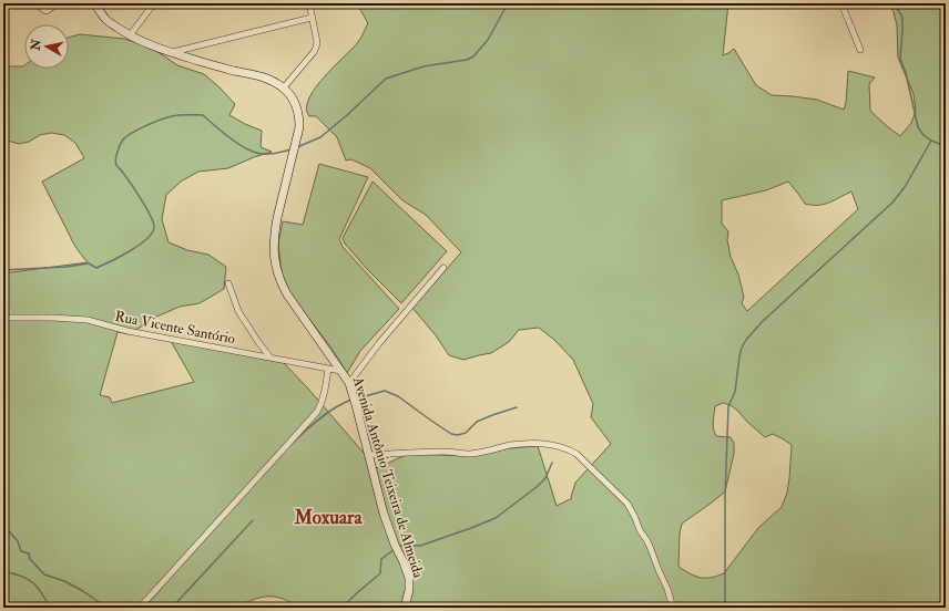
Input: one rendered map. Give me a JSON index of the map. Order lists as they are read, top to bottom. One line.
{"streets":{"street":["Rua Vicente Santório","Avenida Antônio Teixeira de Almeida"]},"crossings":[["Rua Vicente Santório","Avenida Antônio Teixeira de Almeida"]],"districts":["Moxuara"],"north":"left"}
